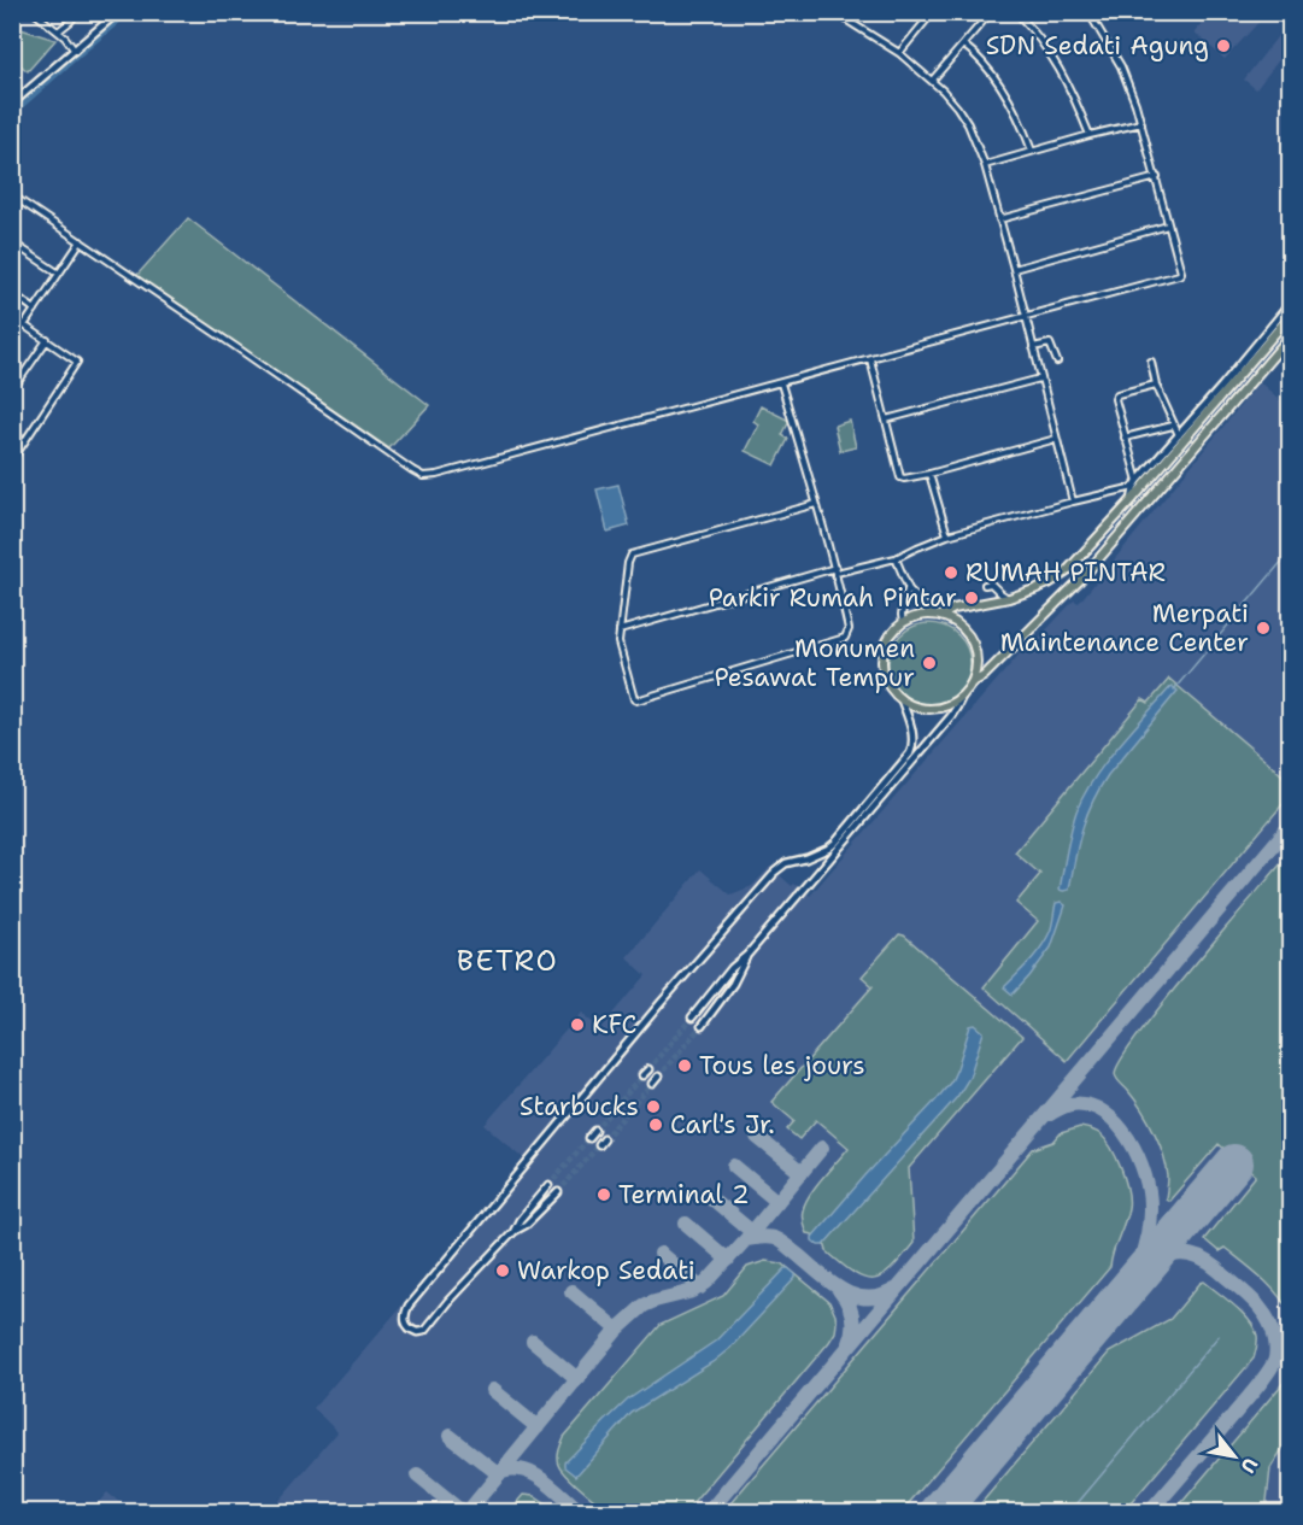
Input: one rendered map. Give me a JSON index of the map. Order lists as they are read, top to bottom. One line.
{"districts":["BETRO"],"places":["SDN Sedati Agung","RUMAH PINTAR","Parkir Rumah Pintar","Merpati Maintenance Center","Monumen Pesawat Tempur","KFC","Tous les jours","Starbucks","Carl's Jr.","Terminal 2","Warkop Sedati"],"north":"bottom right"}
